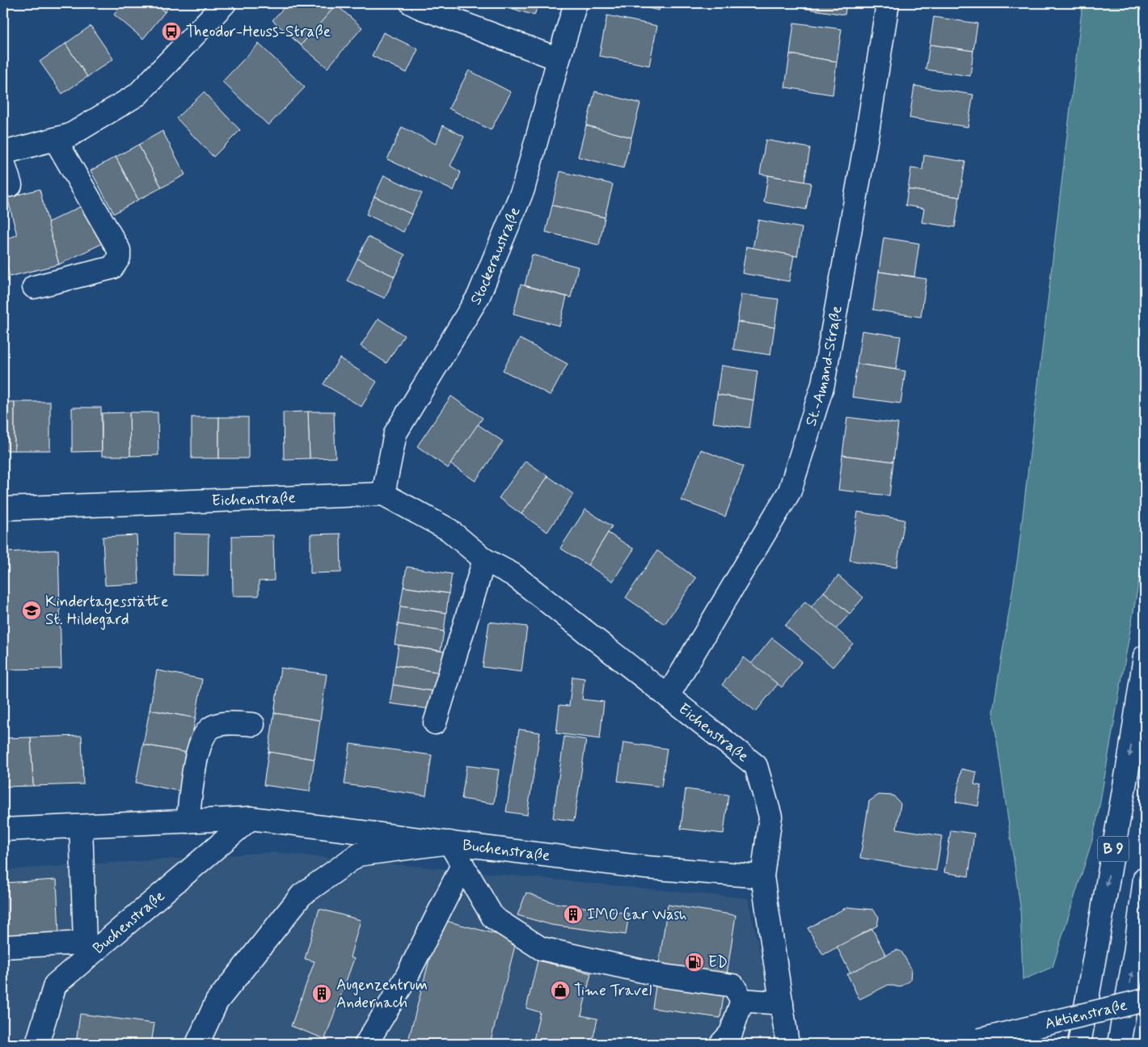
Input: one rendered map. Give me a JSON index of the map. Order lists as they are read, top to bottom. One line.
{"streets":{"main road":["Stockeraustraße","St.-Amand-Straße","Eichenstraße","B 9","Buchenstraße","Aktienstraße"]},"crossings":[["Stockeraustraße","Eichenstraße"],["St.-Amand-Straße","Eichenstraße"],["Eichenstraße","Buchenstraße"]],"places":{"bus stop":["Theodor-Heuss-Straße"],"school or university":["Kindertagesstätte St. Hildegard"],"building":["IMO Car Wash","Augenzentrum Andernach"],"fuel station":["ED"],"shop":["Time Travel"]}}
